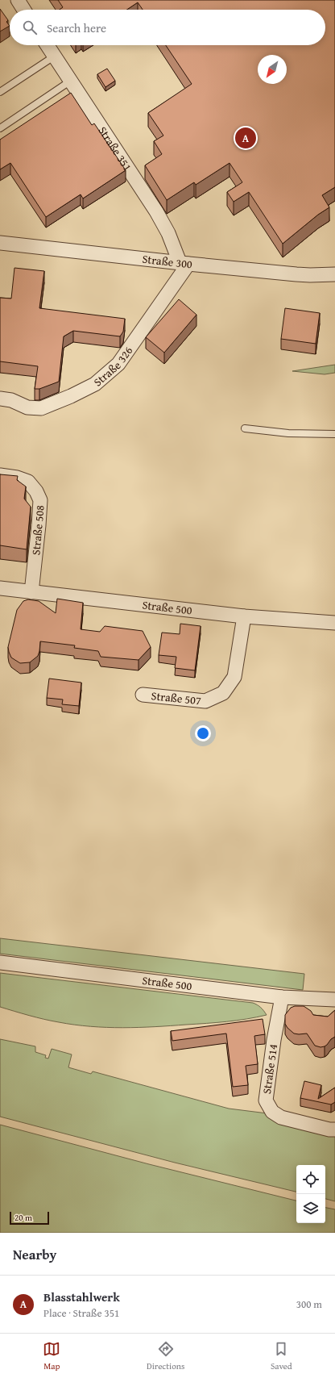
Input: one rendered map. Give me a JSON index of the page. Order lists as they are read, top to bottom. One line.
{"streets":{"street":["Straße 351","Straße 300","Straße 326","Straße 508","Straße 500","Straße 507","Straße 514"]},"crossings":[["Straße 351","Straße 300"],["Straße 351","Straße 326"],["Straße 300","Straße 326"],["Straße 508","Straße 500"],["Straße 500","Straße 507"],["Straße 500","Straße 514"]],"scale_bar":"20 m","north":"bottom left","page":{"search":"Search here","pins":"A","scale":"20 m","heading":"Nearby","list":[{"mark":"A","name":"Blasstahlwerk","note":"Place · Straße 351","value":"300 m"}],"nav":["Map","Directions","Saved"]}}
